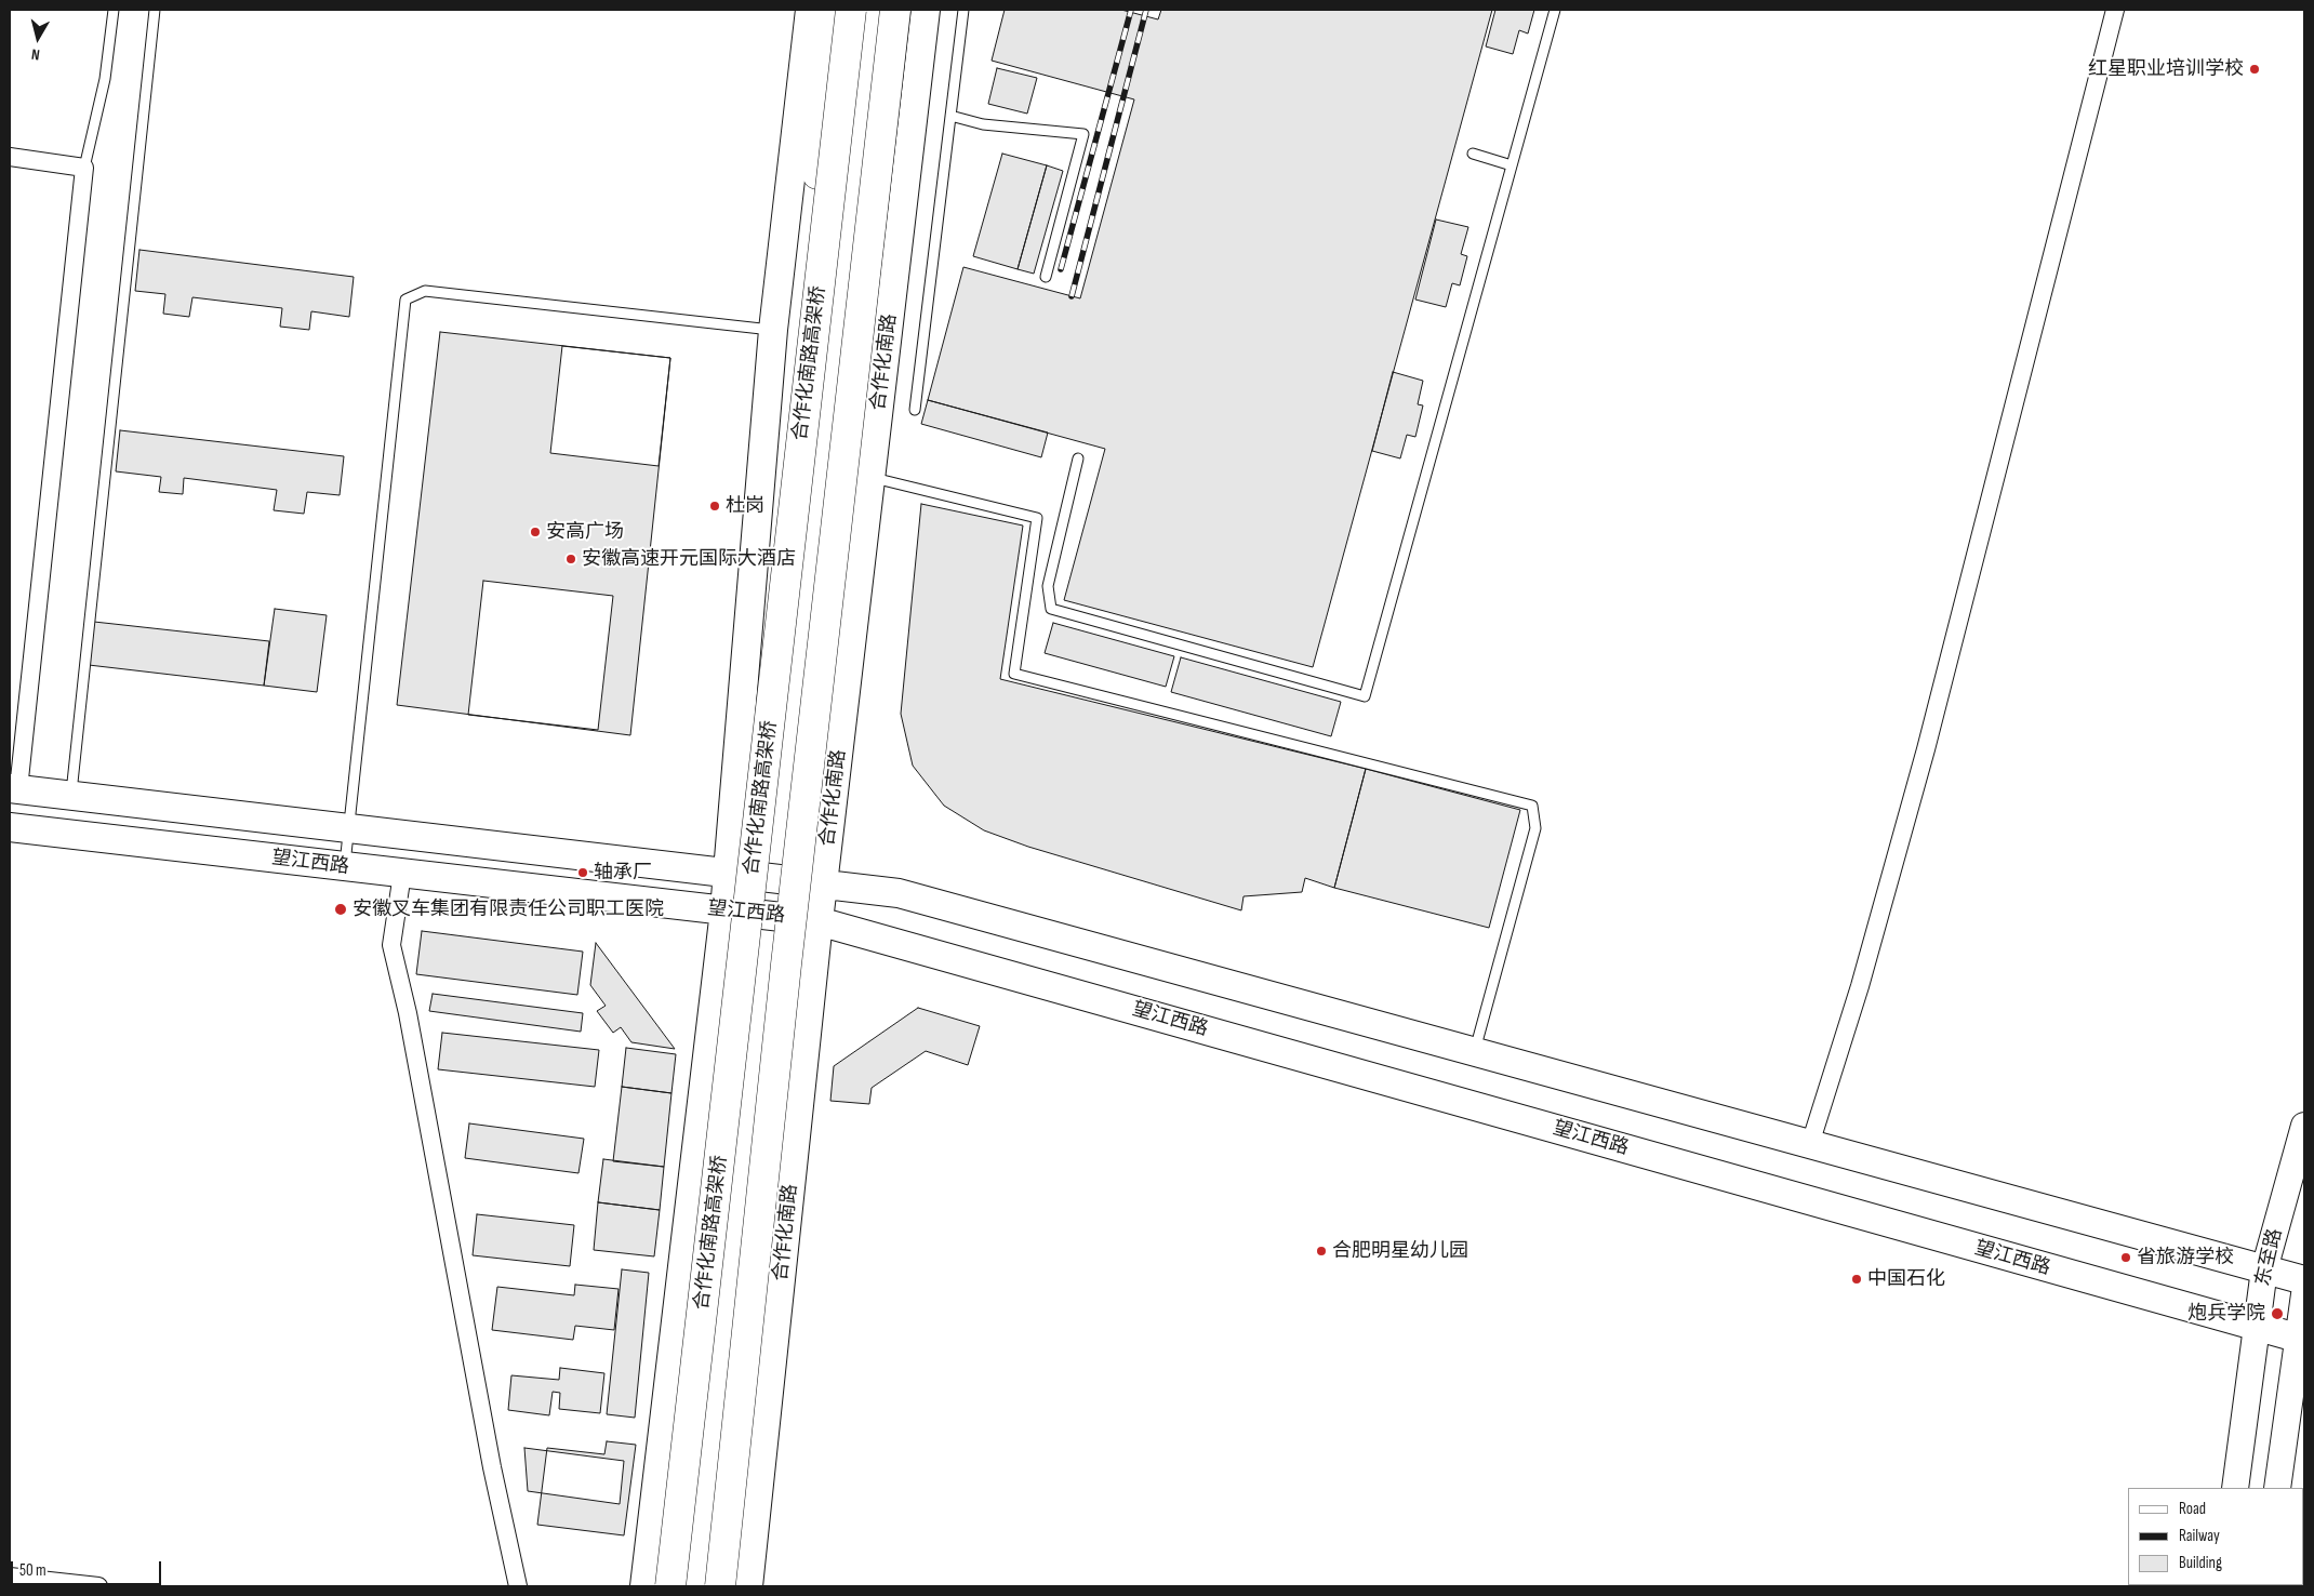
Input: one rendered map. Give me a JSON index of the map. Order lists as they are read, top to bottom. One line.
{"streets":{"highway":["合作化南路高架桥"],"main road":["合作化南路","望江西路"],"street":["东至路"]},"crossings":[["合作化南路","望江西路"],["望江西路","东至路"]],"places":["红星职业培训学校","杜岗","安高广场","安徽高速开元国际大酒店","轴承厂","安徽叉车集团有限责任公司职工医院","合肥明星幼儿园","省旅游学校","中国石化","炮兵学院"],"legend":["Road","Railway","Building"],"scale_bar":"50 m","north":"bottom"}
